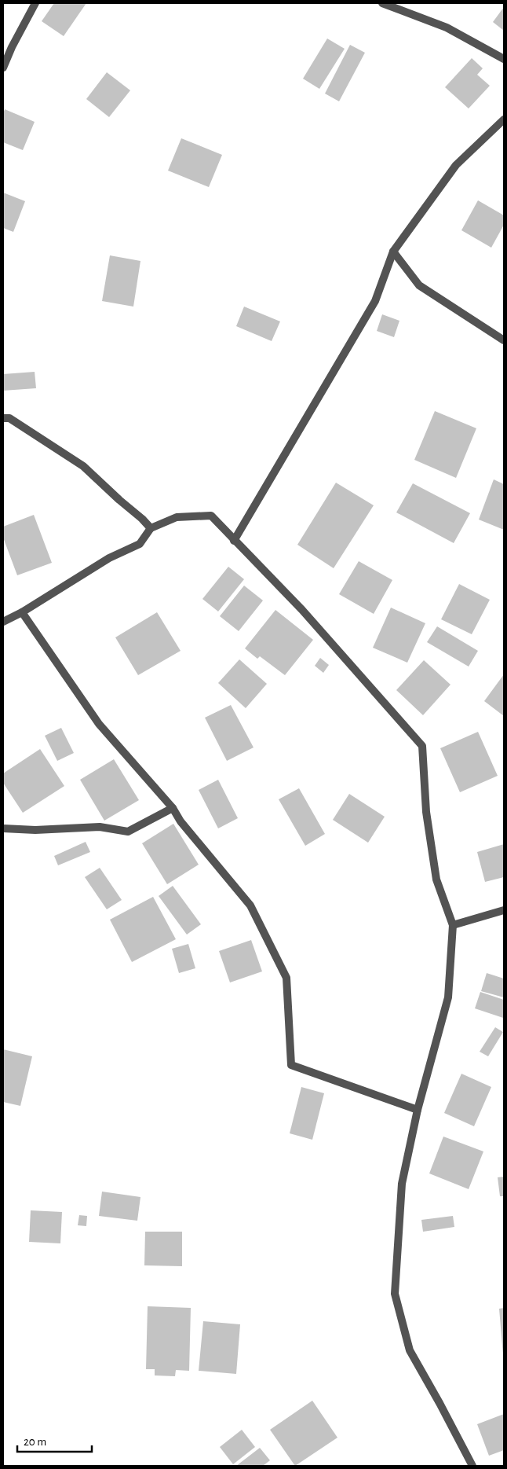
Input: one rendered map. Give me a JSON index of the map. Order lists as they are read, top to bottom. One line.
{"scale_bar":"20 m"}
